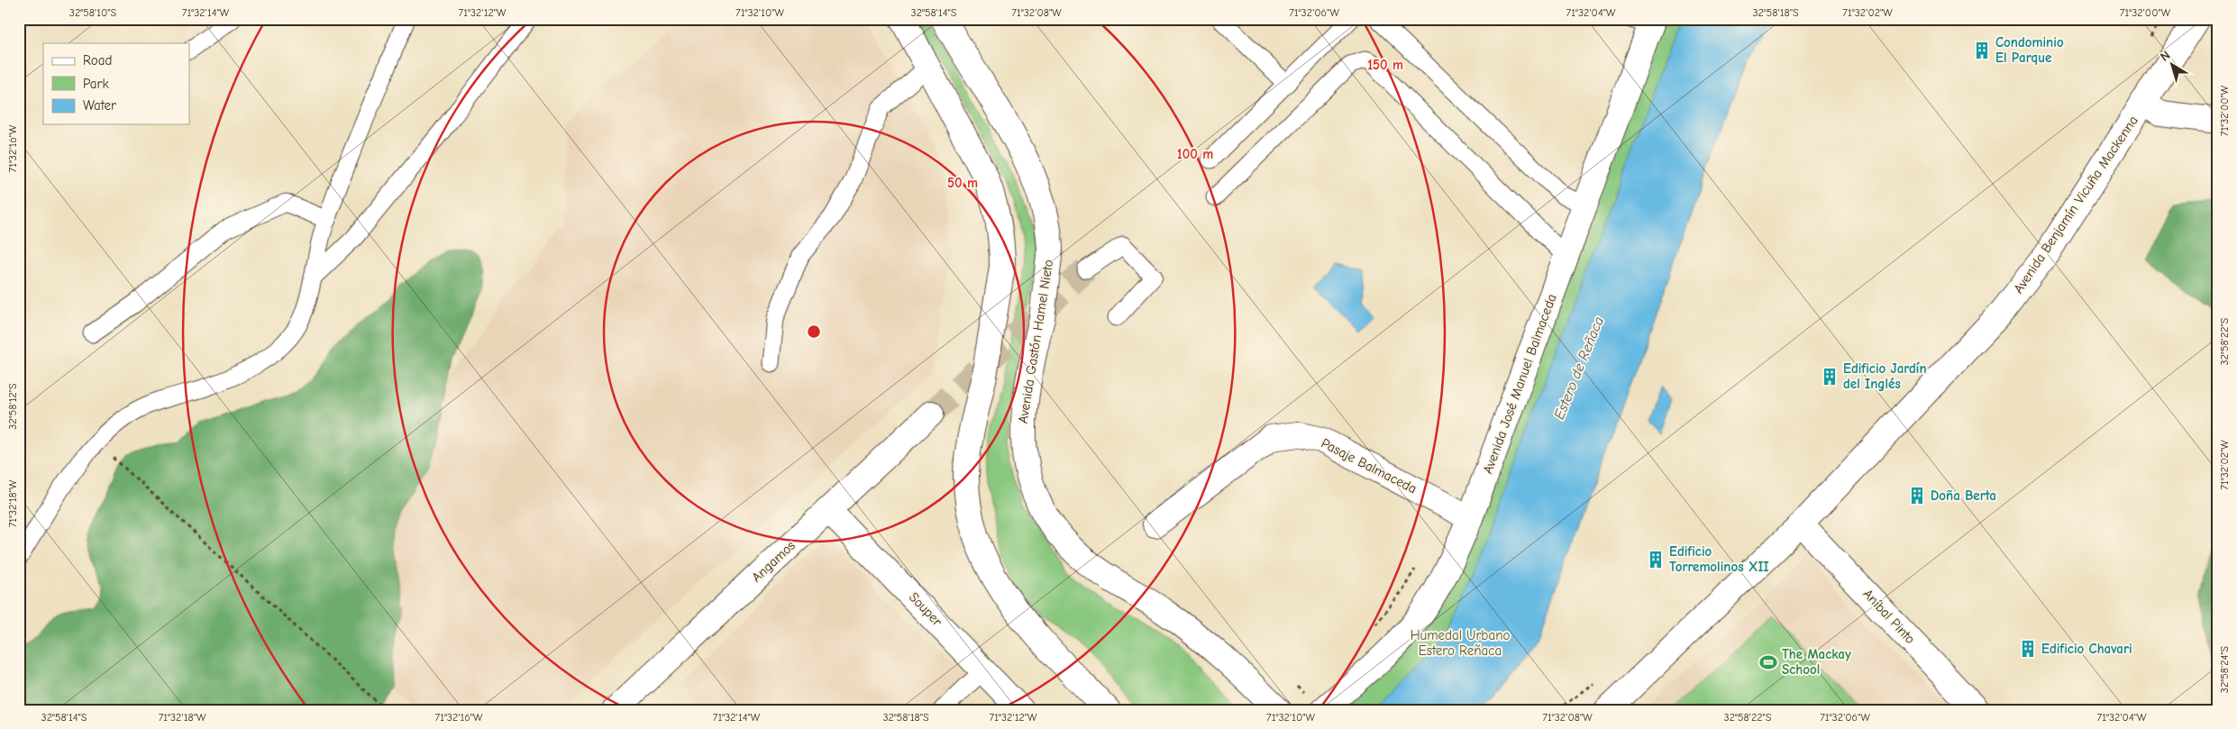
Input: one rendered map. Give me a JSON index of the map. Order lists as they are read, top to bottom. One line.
{"streets":{"street":["Avenida Benjamín Vicuña Mackenna","Avenida Gastón Hamel Nieto","Avenida José Manuel Balmaceda","Pasaje Balmaceda","Angamos","Souper","Aníbal Pinto"]},"crossings":[["Avenida Benjamín Vicuña Mackenna","Aníbal Pinto"],["Avenida José Manuel Balmaceda","Pasaje Balmaceda"],["Angamos","Souper"]],"water":["Estero de Reñaca"],"parks":["Humedal Urbano Estero Reñaca"],"places":{"building":["Condominio El Parque","Edificio Jardín del Inglés","Doña Berta","Edificio Torremolinos XII","Edificio Chavari"],"sports":["The Mackay School"]},"legend":["Road","Park","Water"],"north":"top left","coordinates":["32°58'10\"S","71°32'14\"W","71°32'12\"W","71°32'10\"W","32°58'14\"S","71°32'08\"W","71°32'06\"W","71°32'04\"W","32°58'18\"S","71°32'02\"W","71°32'00\"W","71°32'16\"W","32°58'22\"S","32°58'12\"S","71°32'18\"W","32°58'24\"S"],"rings":["150 m","100 m","50 m"]}
